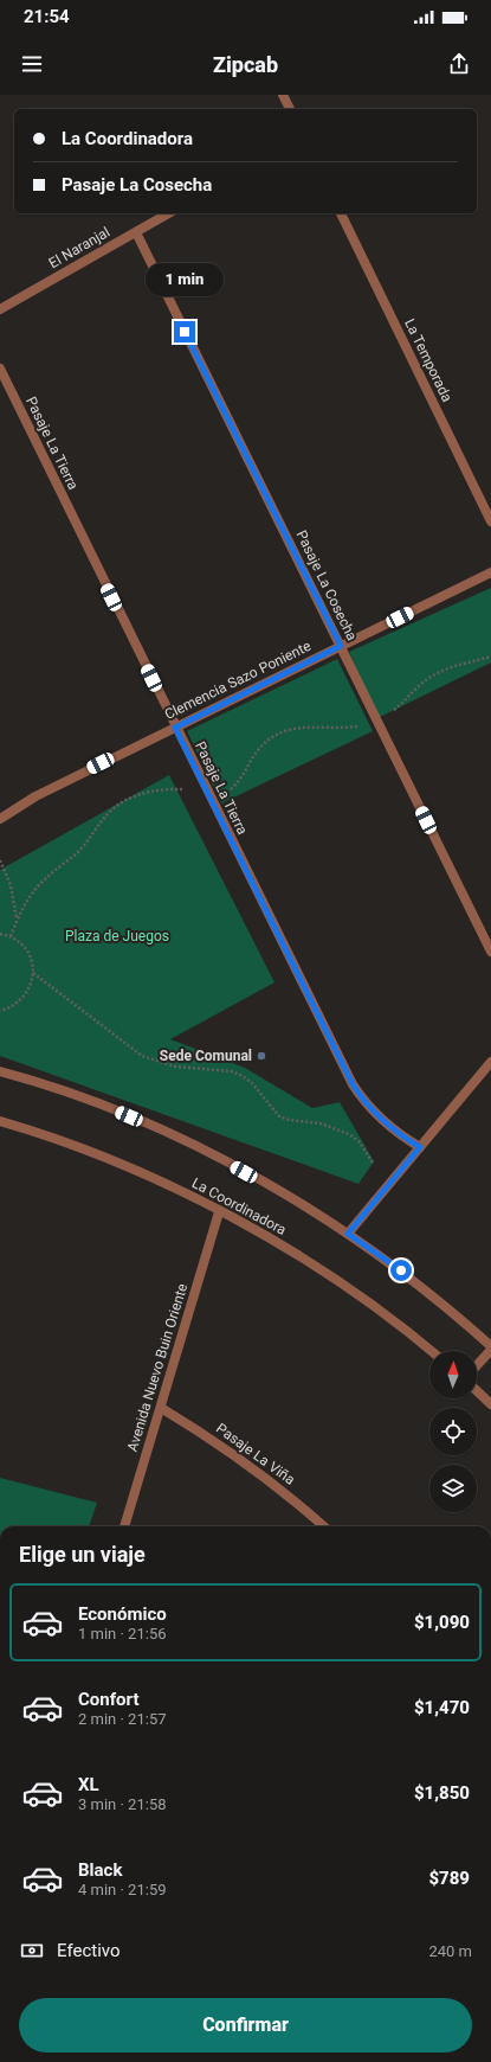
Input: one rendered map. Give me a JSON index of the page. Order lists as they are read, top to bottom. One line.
{"streets":{"street":["El Naranjal","La Temporada","Pasaje La Tierra","Pasaje La Cosecha","Clemencia Sazo Poniente","La Coordinadora","Avenida Nuevo Buin Oriente","Pasaje La Viña"]},"crossings":[["El Naranjal","Pasaje La Cosecha"],["Pasaje La Tierra","Clemencia Sazo Poniente"],["Pasaje La Cosecha","Clemencia Sazo Poniente"],["La Coordinadora","Avenida Nuevo Buin Oriente"],["Avenida Nuevo Buin Oriente","Pasaje La Viña"]],"parks":["Plaza de Juegos"],"places":["Sede Comunal"],"north":"top","page":{"status":"21:54","header":"Zipcab","banner":["La Coordinadora","Pasaje La Cosecha"],"bubble":"1 min","heading":"Elige un viaje","list":[{"name":"Económico","note":"1 min · 21:56","value":"$1,090"},{"name":"Confort","note":"2 min · 21:57","value":"$1,470"},{"name":"XL","note":"3 min · 21:58","value":"$1,850"},{"name":"Black","note":"4 min · 21:59","value":"$789"}],"pay":["Efectivo","240 m"],"buttons":"Confirmar"}}
